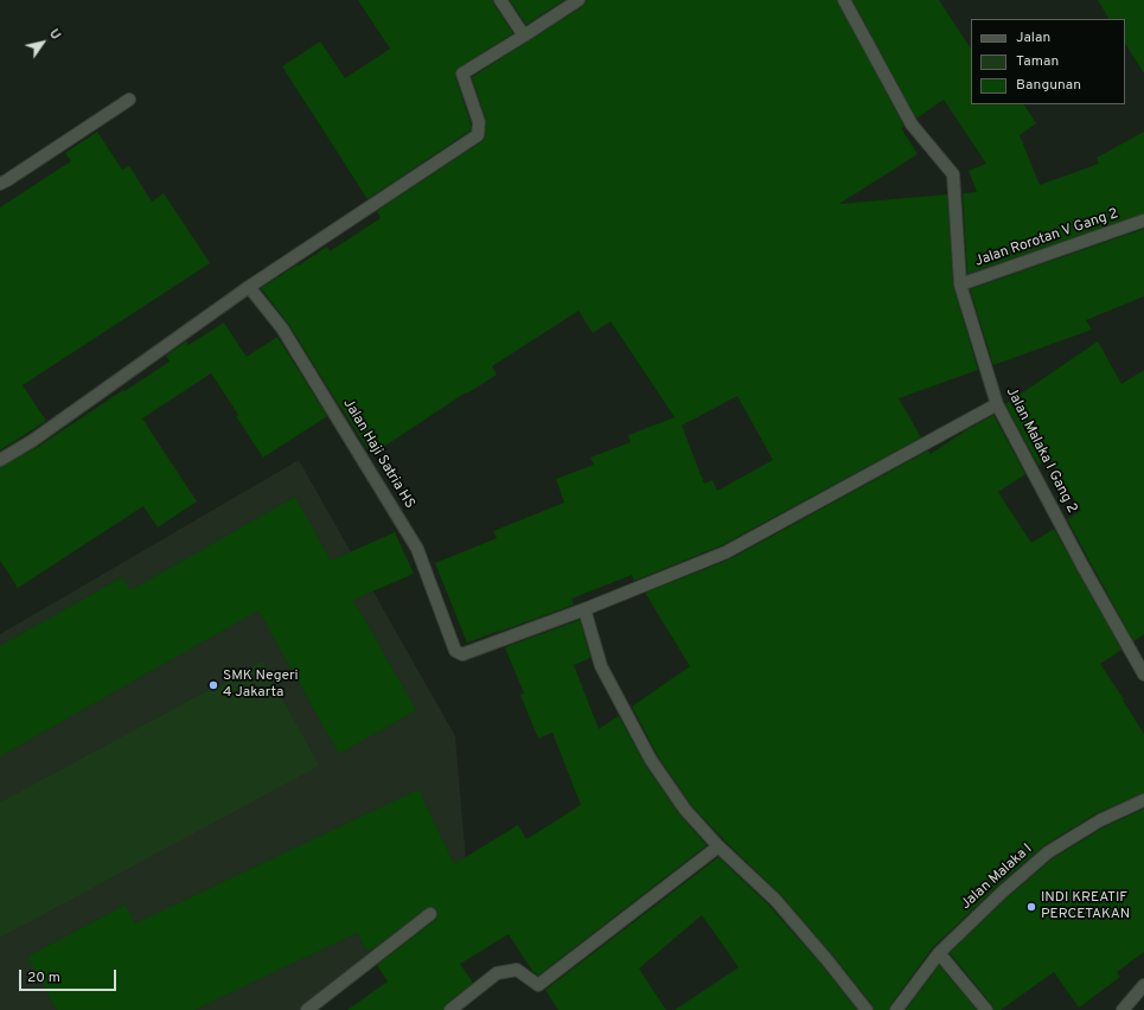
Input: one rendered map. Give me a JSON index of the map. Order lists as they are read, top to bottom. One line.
{"streets":{"street":["Jalan Rorotan V Gang 2","Jalan Malaka I Gang 2","Jalan Haji Satria HS","Jalan Malaka I"]},"crossings":[["Jalan Rorotan V Gang 2","Jalan Malaka I Gang 2"]],"places":["SMK Negeri 4 Jakarta","INDI KREATIF PERCETAKAN"],"legend":["Jalan","Taman","Bangunan"],"scale_bar":"20 m","north":"top right"}
